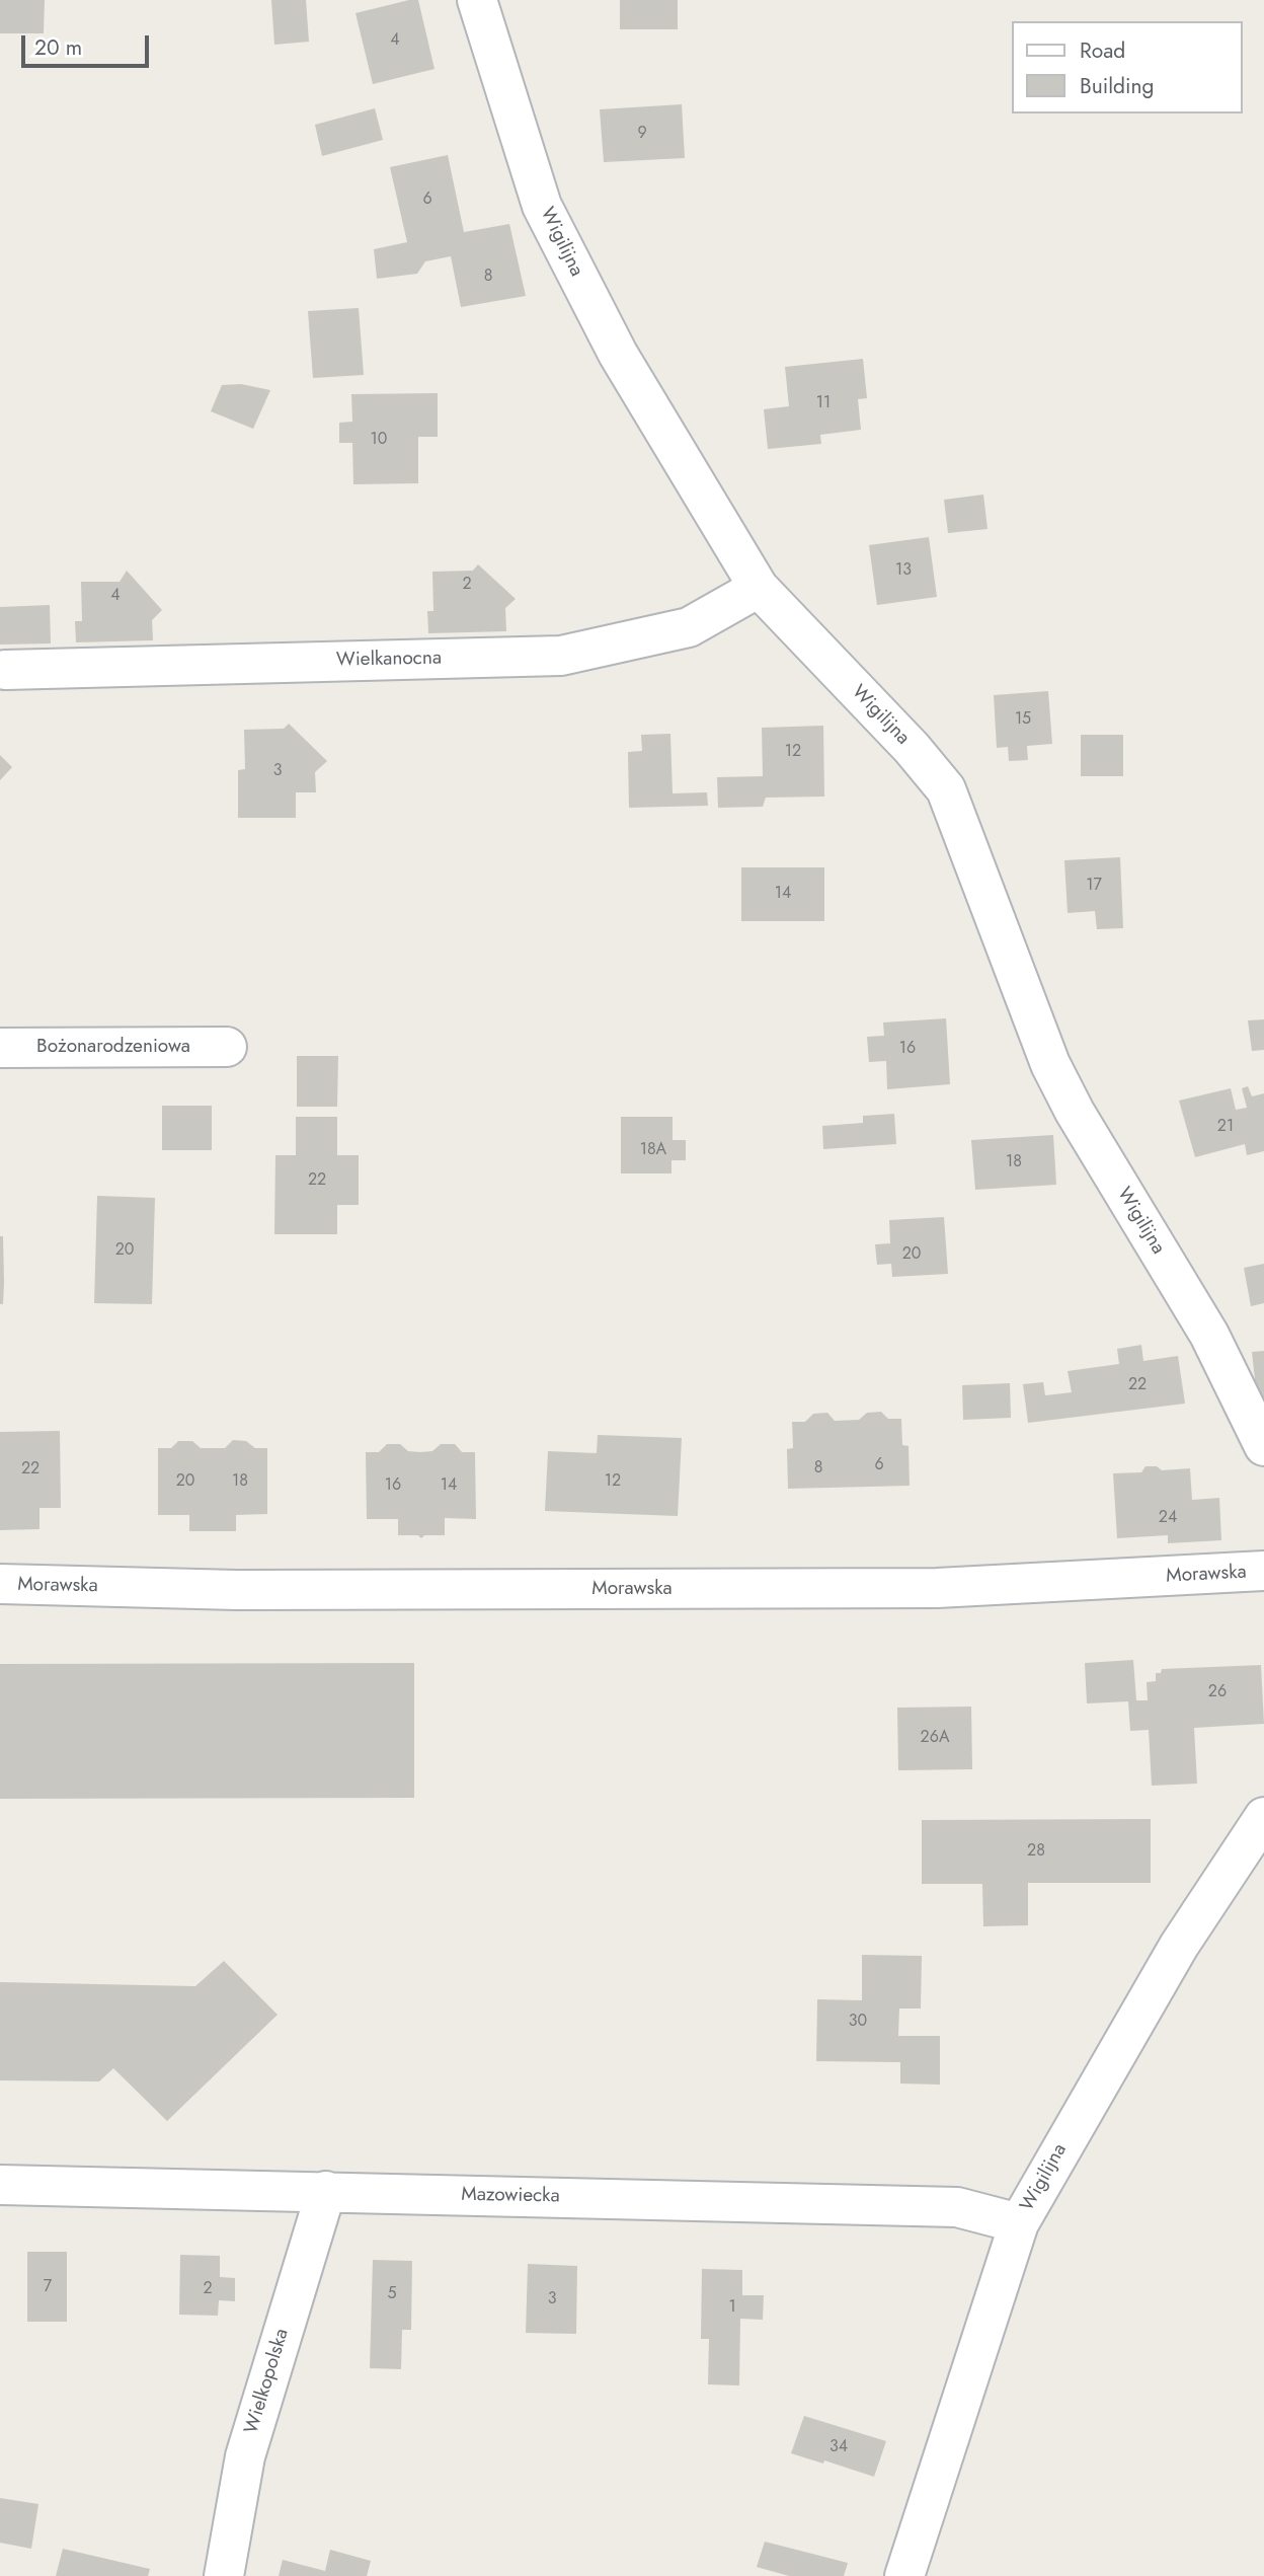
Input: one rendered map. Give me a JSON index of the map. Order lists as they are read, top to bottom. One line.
{"streets":{"street":["Wigilijna","Wielkanocna","Bożonarodzeniowa","Morawska","Mazowiecka","Wielkopolska"]},"crossings":[["Wigilijna","Wielkanocna"],["Wigilijna","Mazowiecka"],["Mazowiecka","Wielkopolska"]],"house_numbers":["4","9","6","8","11","10","13","2","4","15","12","3","17","14","16","21","18A","18","22","20","20","22","6","8","22","20","18","12","16","14","24","26","26A","28","30","7","2","5","3","1","34"],"legend":["Road","Building"],"scale_bar":"20 m"}
